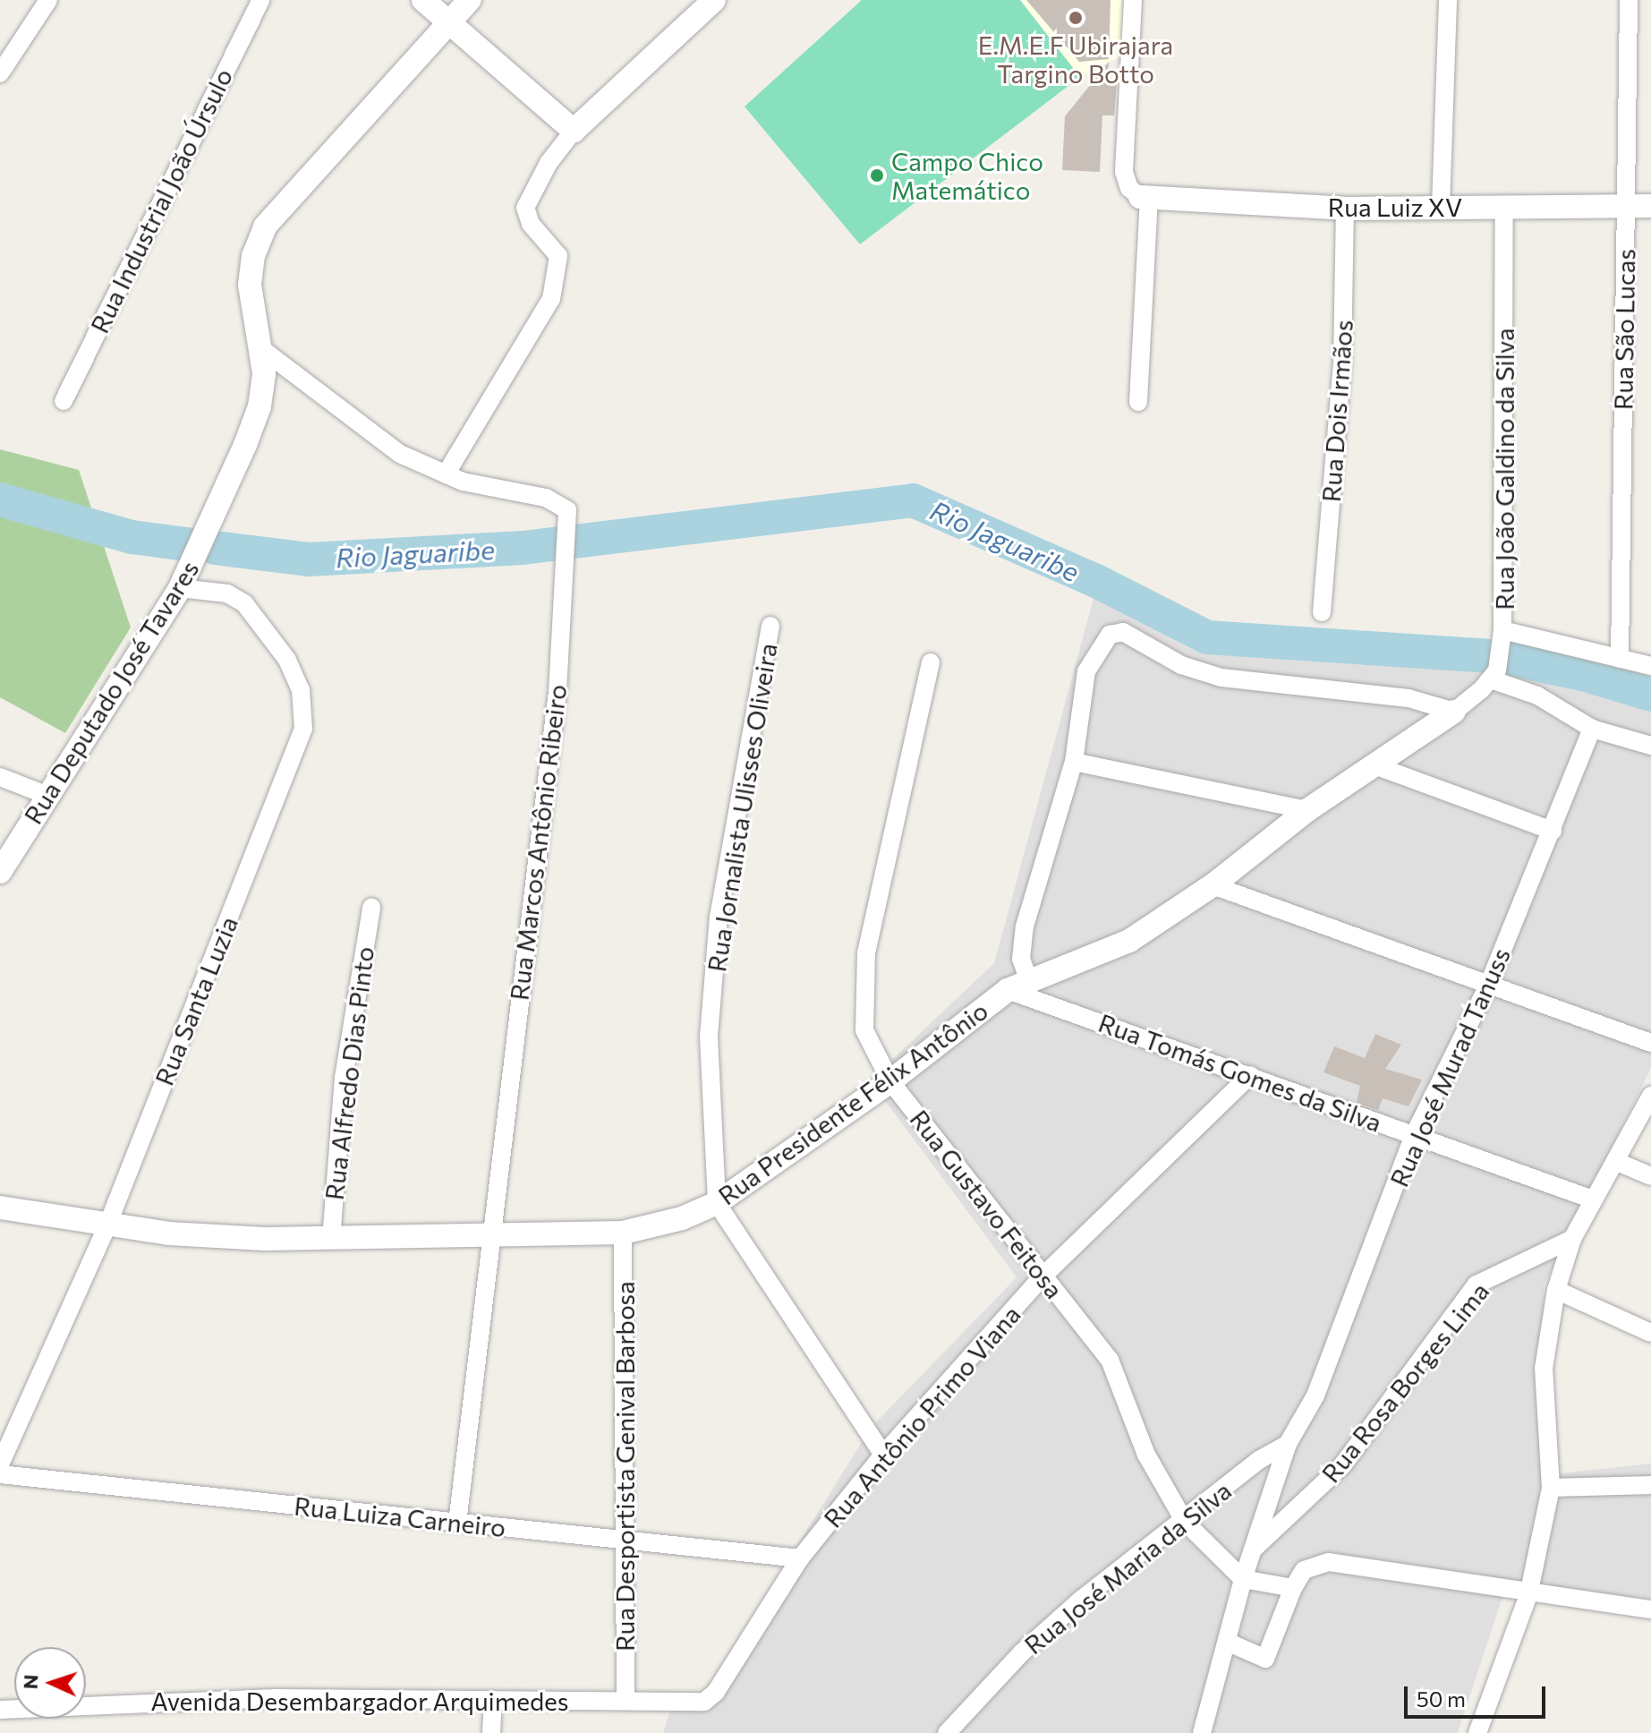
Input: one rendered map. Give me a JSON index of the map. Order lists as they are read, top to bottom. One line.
{"streets":{"street":["Rua Industrial João Úrsulo","Rua Luiz XV","Rua São Lucas","Rua Dois Irmãos","Rua João Galdino da Silva","Rua Deputado José Tavares","Rua Jornalista Ulisses Oliveira","Rua Marcos Antônio Ribeiro","Rua Santa Luzia","Rua José Murad Tanuss","Rua Tomás Gomes da Silva","Rua Alfredo Dias Pinto","Rua Presidente Félix Antônio","Rua Gustavo Feitosa","Rua Rosa Borges Lima","Rua Antônio Primo Viana","Rua Desportista Genival Barbosa","Rua Luiza Carneiro","Rua José Maria da Silva","Avenida Desembargador Arquimedes"]},"crossings":[["Rua Luiz XV","Rua São Lucas"],["Rua Luiz XV","Rua Dois Irmãos"],["Rua Luiz XV","Rua João Galdino da Silva"],["Rua Deputado José Tavares","Rua Marcos Antônio Ribeiro"],["Rua Deputado José Tavares","Rua Santa Luzia"],["Rua Jornalista Ulisses Oliveira","Rua Presidente Félix Antônio"],["Rua Marcos Antônio Ribeiro","Rua Presidente Félix Antônio"],["Rua Marcos Antônio Ribeiro","Rua Luiza Carneiro"],["Rua Santa Luzia","Rua Presidente Félix Antônio"],["Rua José Murad Tanuss","Rua Tomás Gomes da Silva"],["Rua José Murad Tanuss","Rua Gustavo Feitosa"],["Rua José Murad Tanuss","Rua Rosa Borges Lima"],["Rua José Murad Tanuss","Rua José Maria da Silva"],["Rua Tomás Gomes da Silva","Rua Presidente Félix Antônio"],["Rua Tomás Gomes da Silva","Rua Antônio Primo Viana"],["Rua Alfredo Dias Pinto","Rua Presidente Félix Antônio"],["Rua Presidente Félix Antônio","Rua Gustavo Feitosa"],["Rua Presidente Félix Antônio","Rua Desportista Genival Barbosa"],["Rua Gustavo Feitosa","Rua Antônio Primo Viana"],["Rua Gustavo Feitosa","Rua José Maria da Silva"],["Rua Antônio Primo Viana","Rua Luiza Carneiro"],["Rua Antônio Primo Viana","Avenida Desembargador Arquimedes"],["Rua Desportista Genival Barbosa","Rua Luiza Carneiro"],["Rua Desportista Genival Barbosa","Avenida Desembargador Arquimedes"]],"water":["Rio Jaguaribe"],"places":["E.M.E.F Ubirajara Targino Botto","Campo Chico Matemático"],"scale_bar":"50 m","north":"left"}
